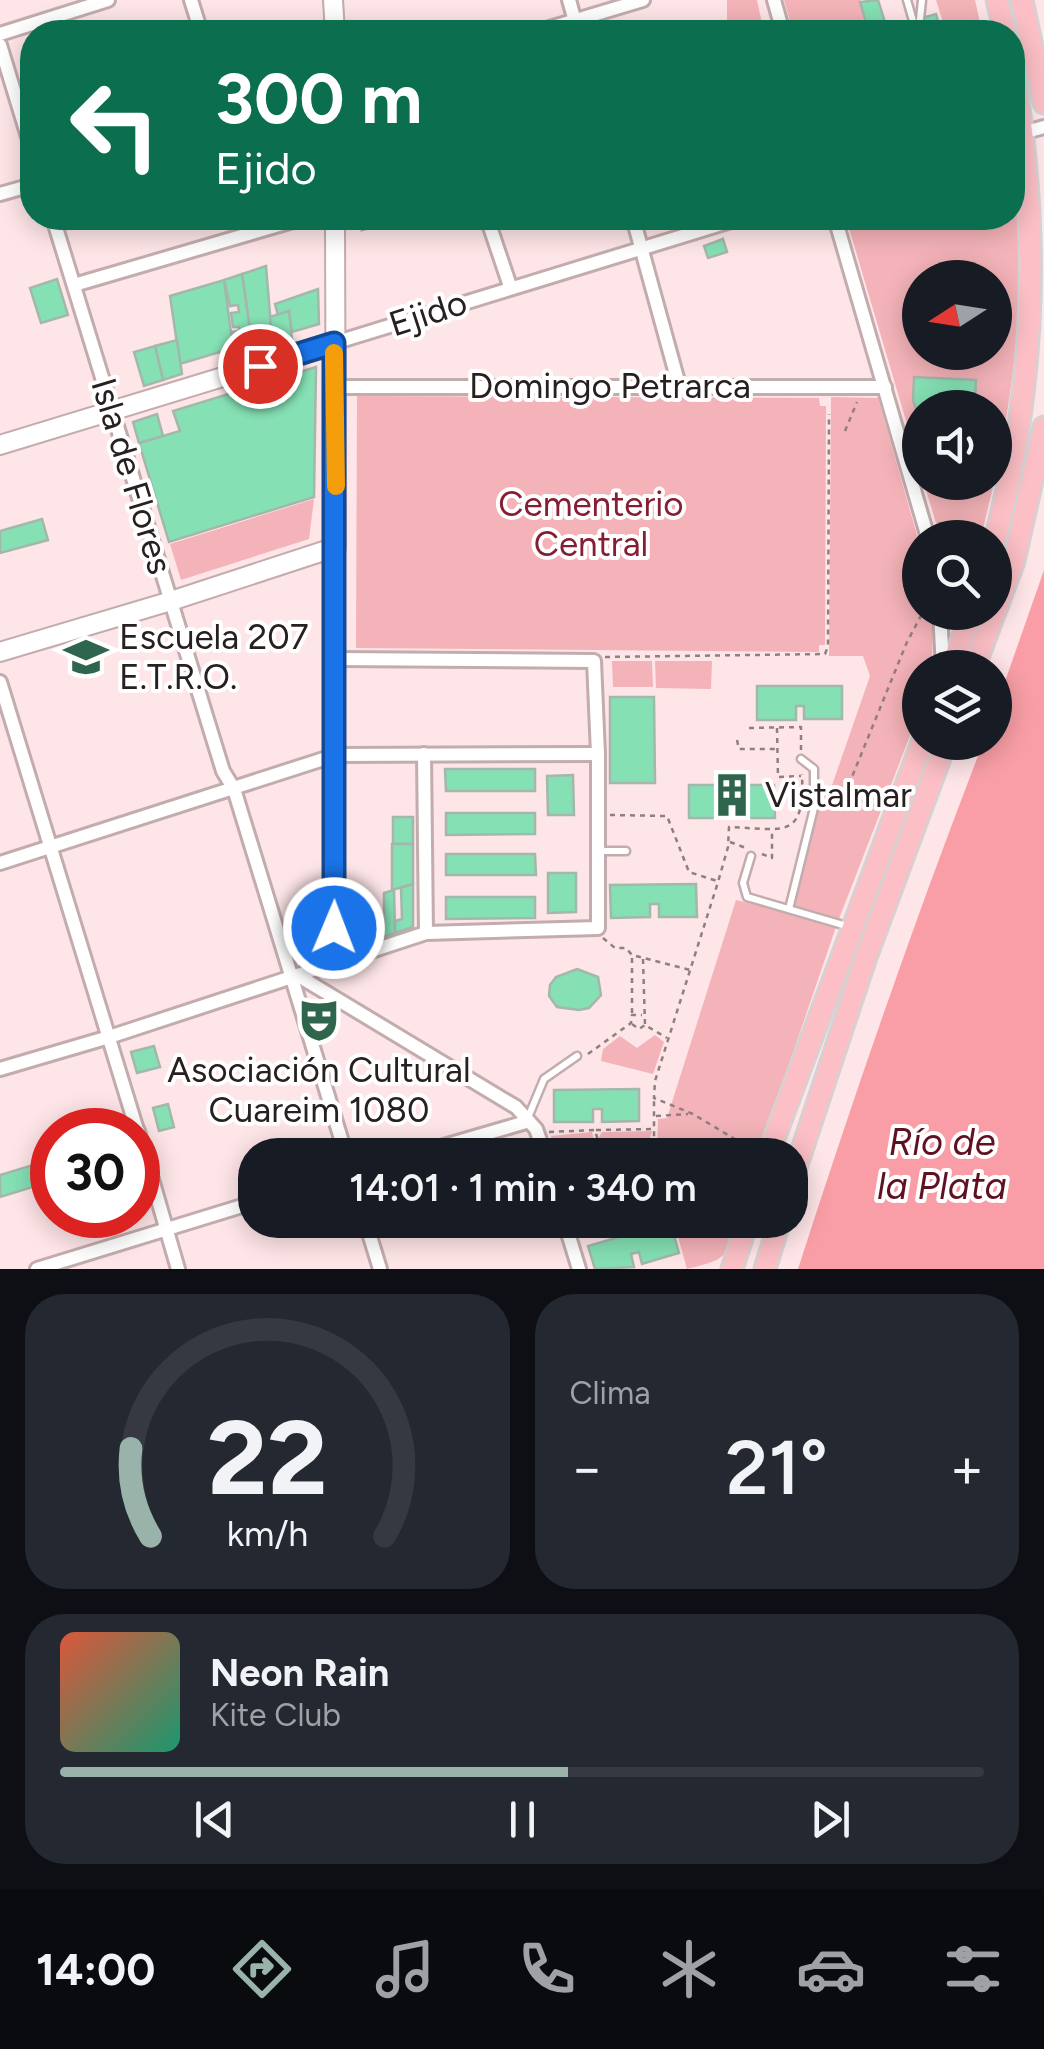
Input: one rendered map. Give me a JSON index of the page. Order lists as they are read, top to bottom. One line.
{"streets":{"street":["Ejido","Domingo Petrarca","Isla de Flores"]},"crossings":[["Ejido","Isla de Flores"]],"water":["Río de la Plata"],"parks":["Cementerio Central"],"places":{"school or university":["Escuela 207 E.T.R.O."],"building":["Vistalmar"],"theatre":["Asociación Cultural Cuareim 1080"]},"north":"left","page":{"turn":["300 m","Ejido"],"limit":"30","trip":"14:01 · 1 min · 340 m","tile":"Clima","heat":["−","21°","+"],"song":["Neon Rain","Kite Club"],"tabs":"14:00","gauge":["22","km/h"]}}
